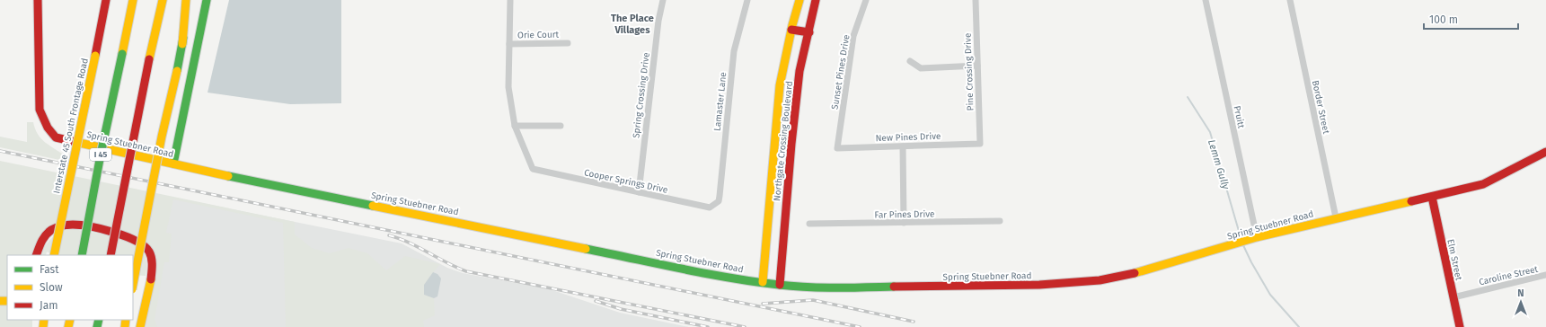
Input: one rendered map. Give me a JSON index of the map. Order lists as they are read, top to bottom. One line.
{"streets":{"main road":["Interstate 45 South Frontage Road","Northgate Crossing Boulevard","Spring Stuebner Road","I 45","Elm Street"],"street":["Orie Court","Sunset Pines Drive","Pine Crossing Drive","Spring Crossing Drive","Lamaster Lane","Border Street","Pruitt","New Pines Drive","Cooper Springs Drive","Far Pines Drive","Caroline Street"]},"crossings":[["Sunset Pines Drive","New Pines Drive"],["Pine Crossing Drive","New Pines Drive"],["Spring Crossing Drive","Cooper Springs Drive"],["Lamaster Lane","Cooper Springs Drive"],["Border Street","Spring Stuebner Road"],["Pruitt","Spring Stuebner Road"],["Northgate Crossing Boulevard","Spring Stuebner Road"],["Spring Stuebner Road","Elm Street"],["Elm Street","Caroline Street"]],"districts":["The Place Villages"],"water":["Lemm Gully"],"legend":["Fast","Slow","Jam"],"scale_bar":"100 m","north":"top"}
